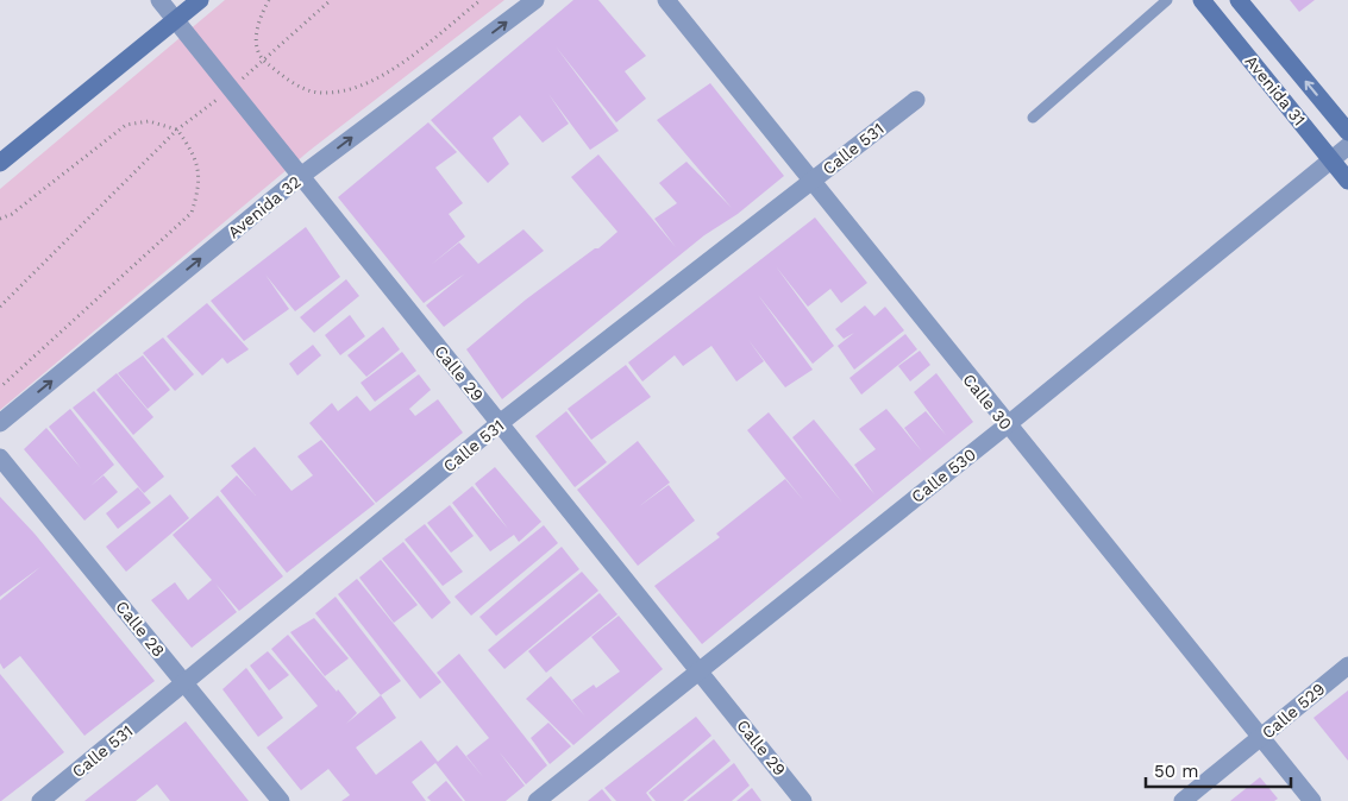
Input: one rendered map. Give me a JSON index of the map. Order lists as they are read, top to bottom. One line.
{"streets":{"main road":["Avenida 31"],"street":["Calle 531","Avenida 32","Calle 29","Calle 30","Calle 530","Calle 28","Calle 529"]},"crossings":[["Avenida 31","Calle 530"],["Calle 531","Calle 29"],["Calle 531","Calle 30"],["Calle 531","Calle 28"],["Avenida 32","Calle 29"],["Calle 29","Calle 530"],["Calle 30","Calle 530"],["Calle 30","Calle 529"]],"one_way":["Avenida 32"],"scale_bar":"50 m"}
